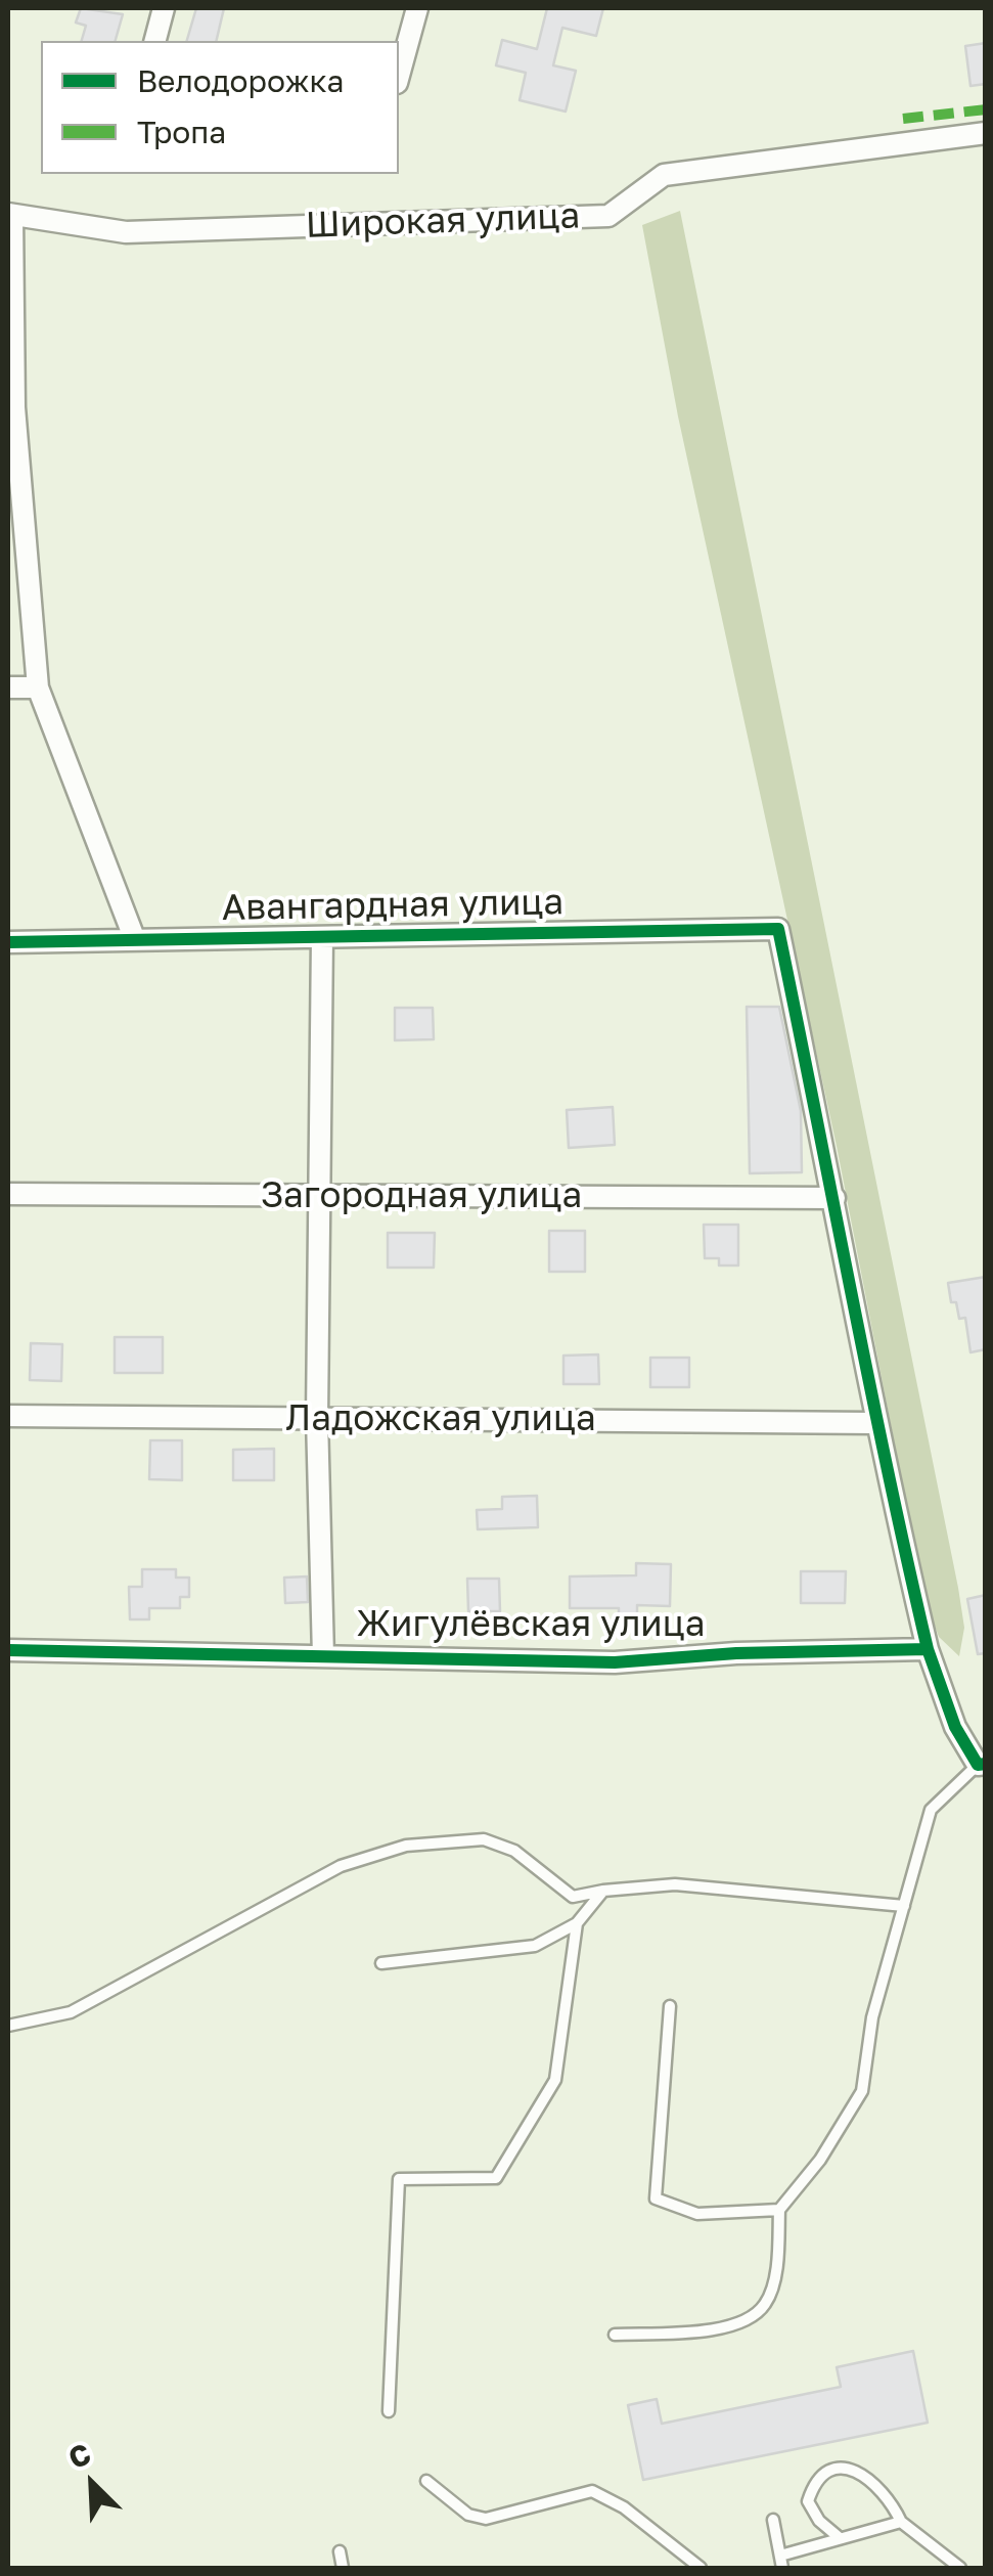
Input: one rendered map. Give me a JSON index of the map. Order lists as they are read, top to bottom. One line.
{"streets":{"street":["Широкая улица","Авангардная улица","Загородная улица","Ладожская улица","Жигулёвская улица"]},"crossings":[["Авангардная улица","Загородная улица"]],"legend":["Велодорожка","Тропа"],"north":"top left"}
